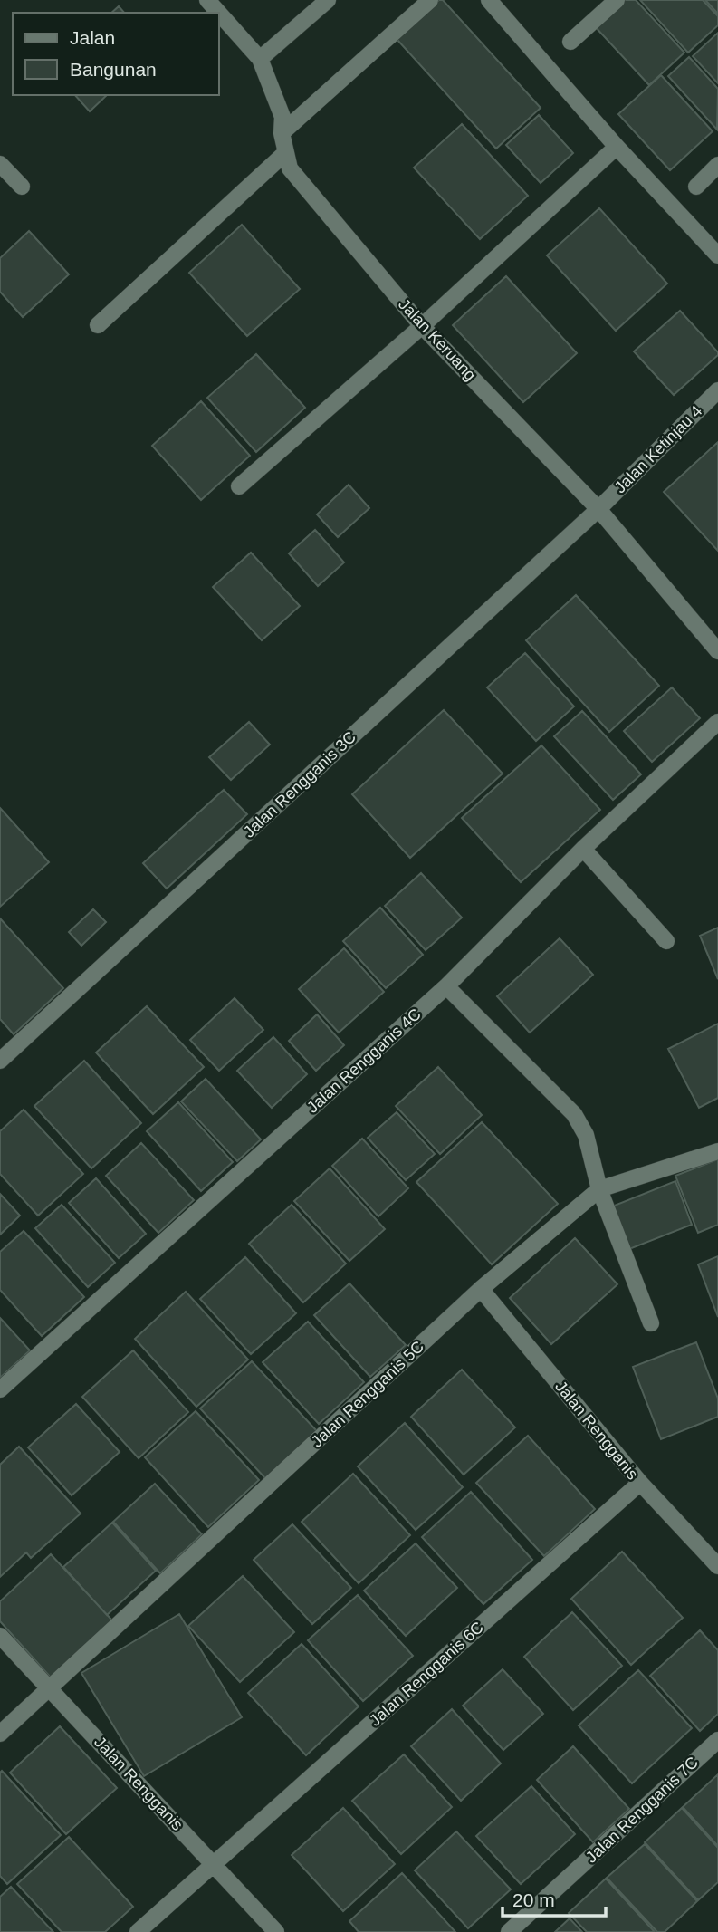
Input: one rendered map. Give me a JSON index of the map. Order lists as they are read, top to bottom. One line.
{"streets":{"street":["Jalan Keruang","Jalan Ketinjau 4","Jalan Rengganis 3C","Jalan Rengganis 4C","Jalan Rengganis 5C","Jalan Rengganis","Jalan Rengganis 6C","Jalan Rengganis 7C"]},"crossings":[["Jalan Keruang","Jalan Ketinjau 4"],["Jalan Keruang","Jalan Rengganis 3C"],["Jalan Ketinjau 4","Jalan Rengganis 3C"],["Jalan Rengganis 5C","Jalan Rengganis"],["Jalan Rengganis","Jalan Rengganis 6C"]],"legend":["Jalan","Bangunan"],"scale_bar":"20 m"}
